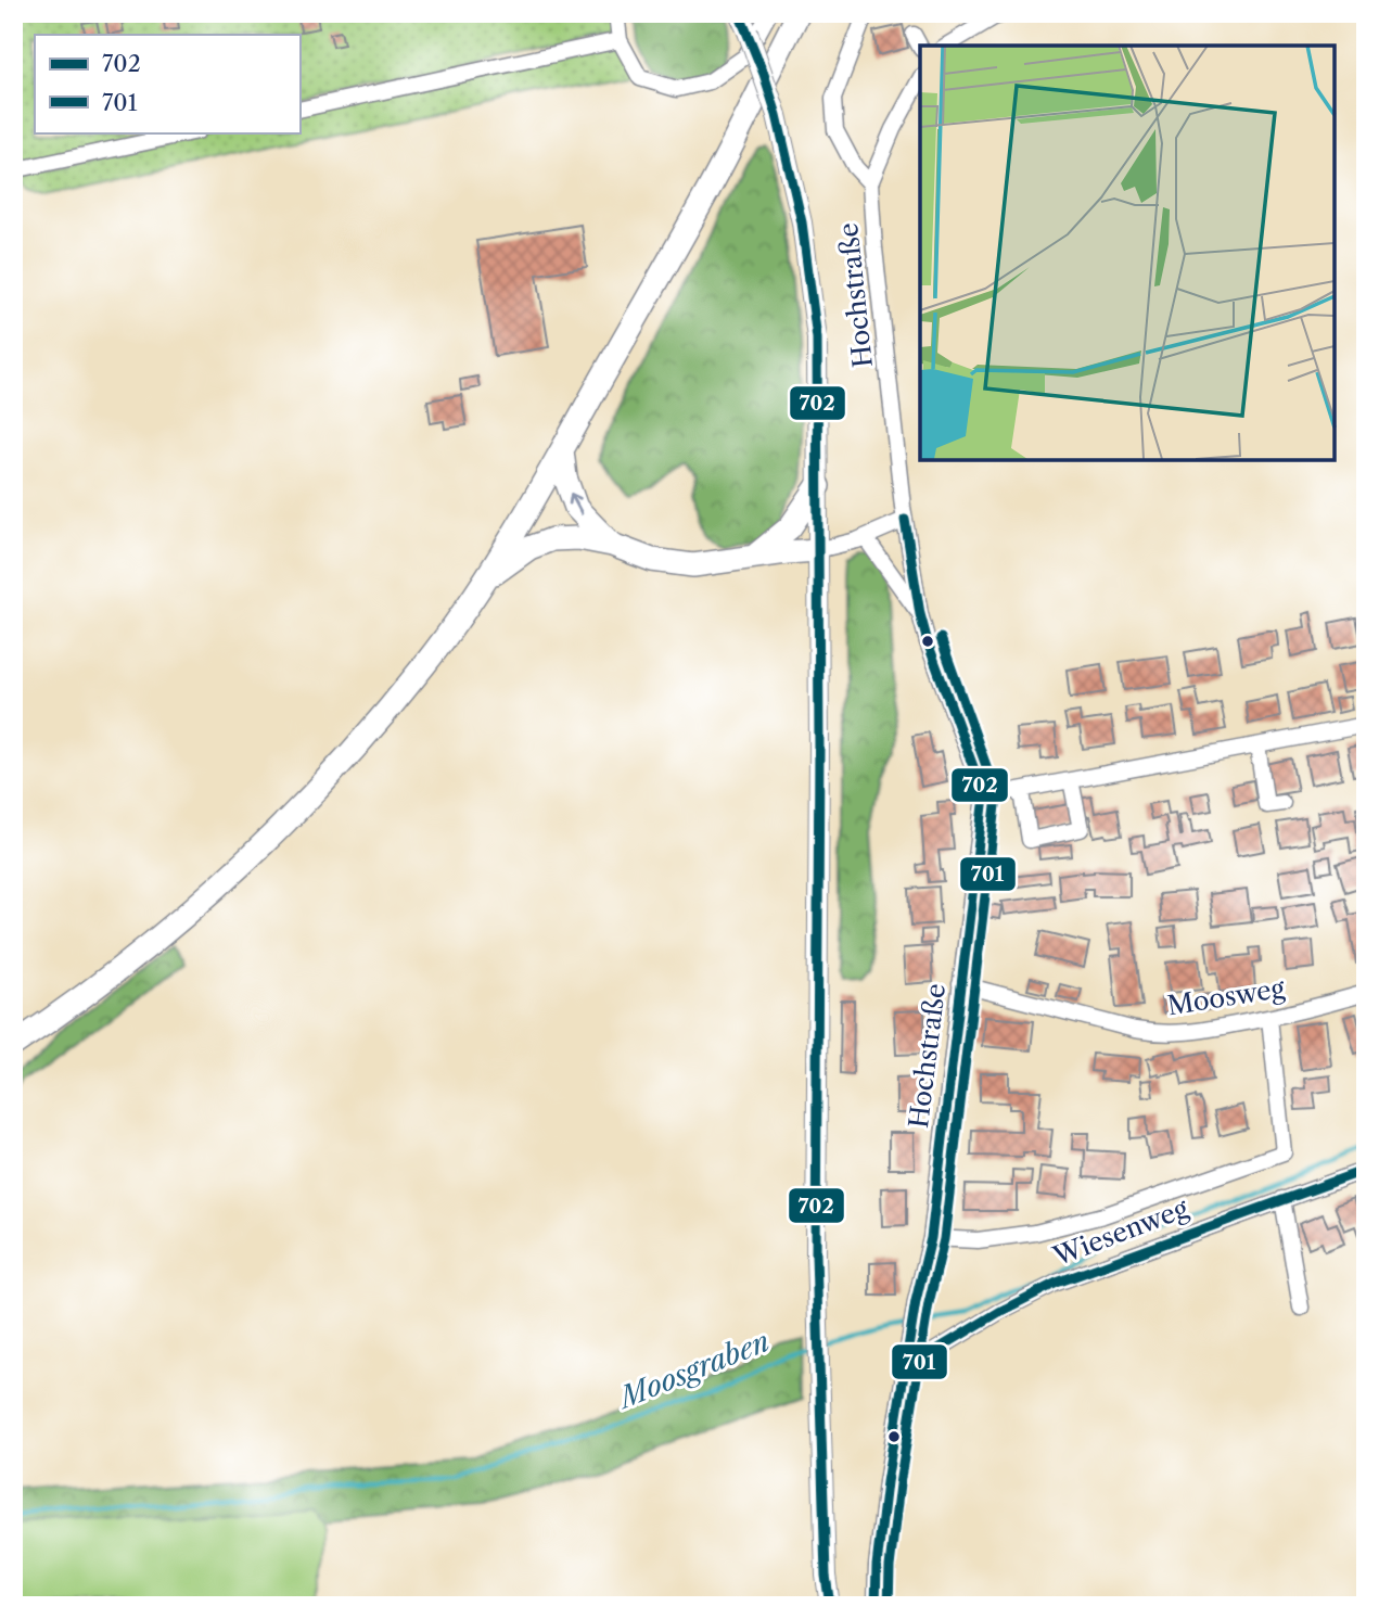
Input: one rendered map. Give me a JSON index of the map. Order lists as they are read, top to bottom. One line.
{"streets":{"street":["Hochstraße","Moosweg","Wiesenweg"]},"crossings":[["Hochstraße","Moosweg"],["Hochstraße","Wiesenweg"]],"water":["Moosgraben"],"lines":["transit line 702","transit line 701"],"legend":["702","701"]}
